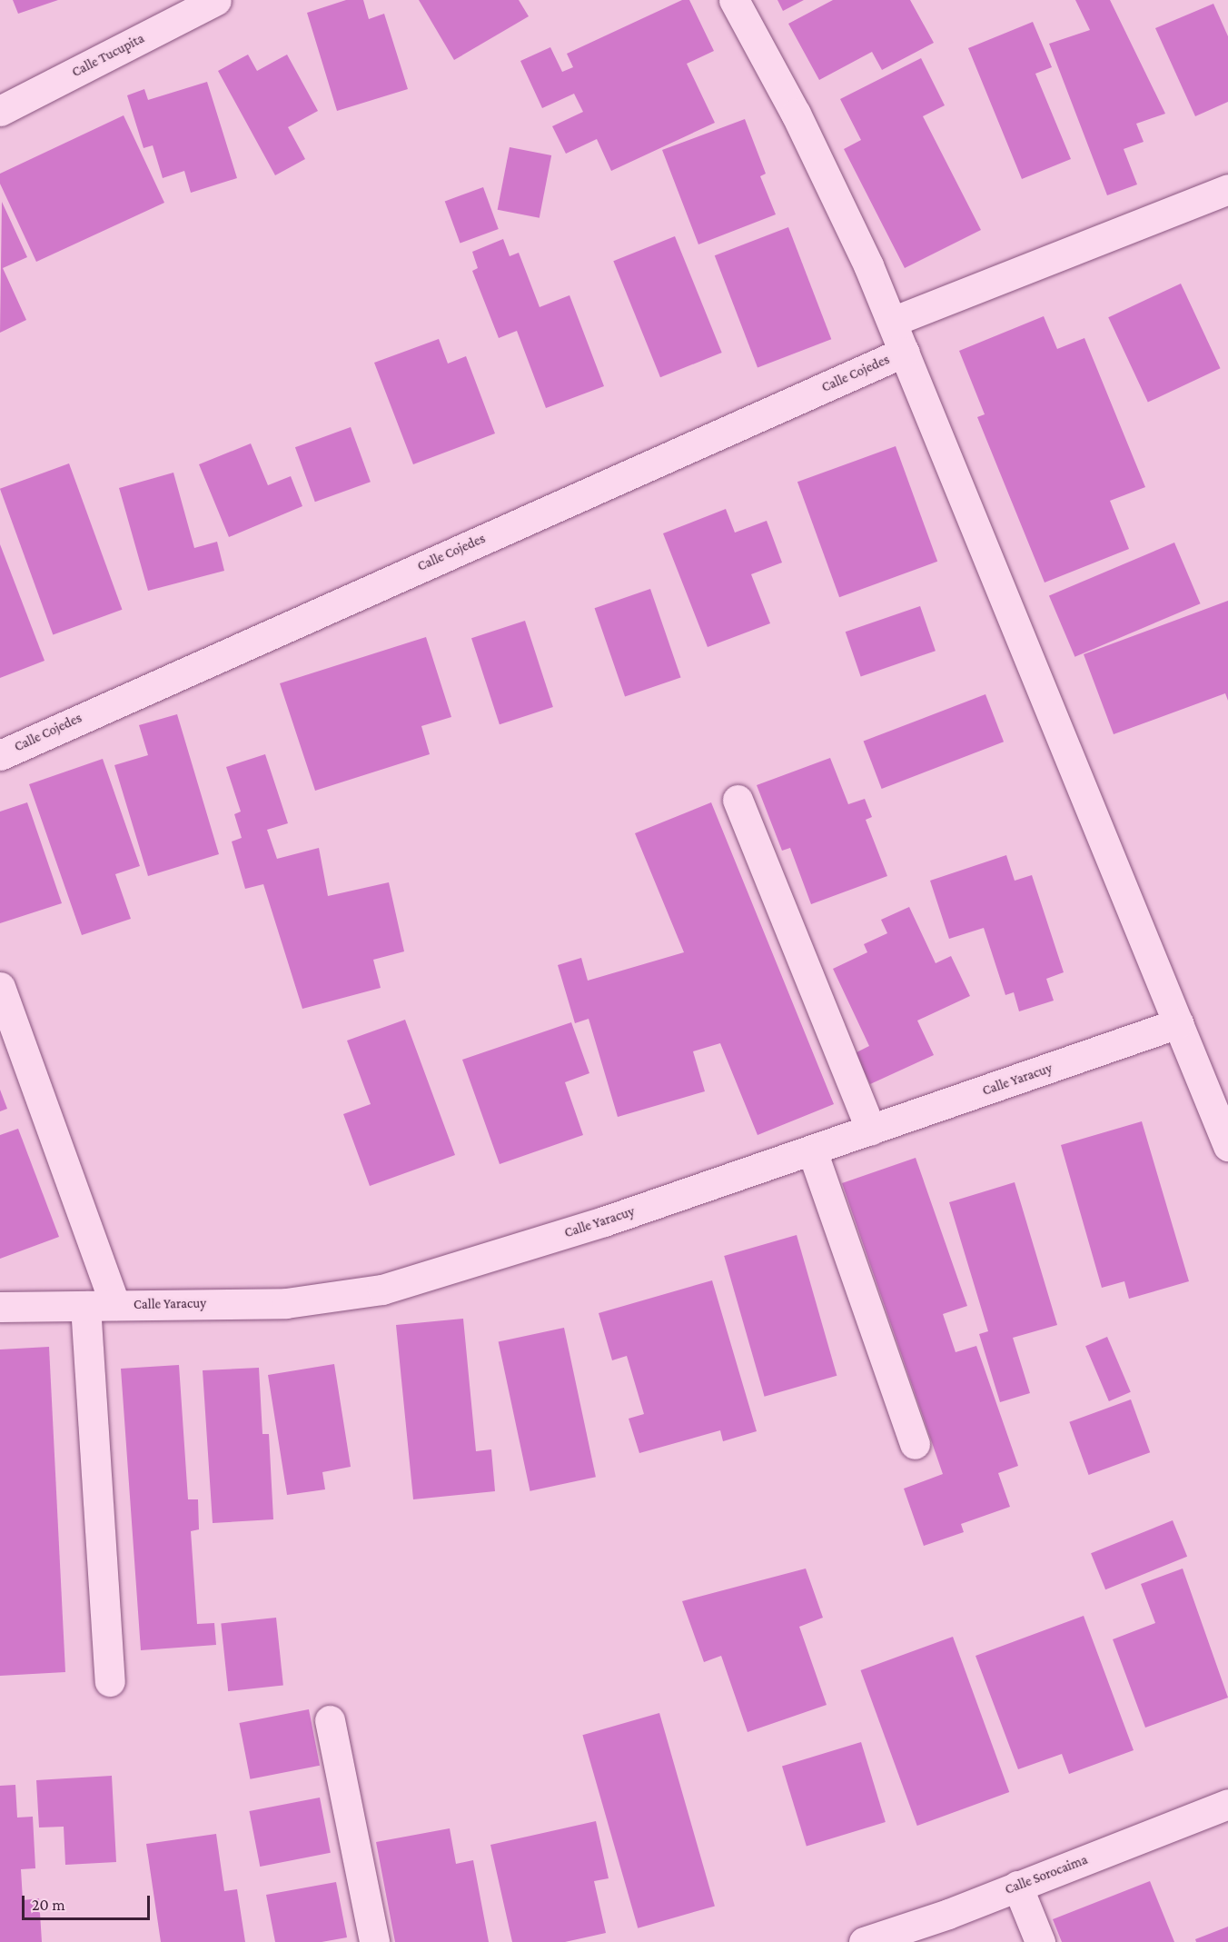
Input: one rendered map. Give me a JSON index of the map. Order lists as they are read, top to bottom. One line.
{"streets":{"street":["Calle Tucupita","Calle Cojedes","Calle Yaracuy","Calle Sorocaima"]},"scale_bar":"20 m"}
